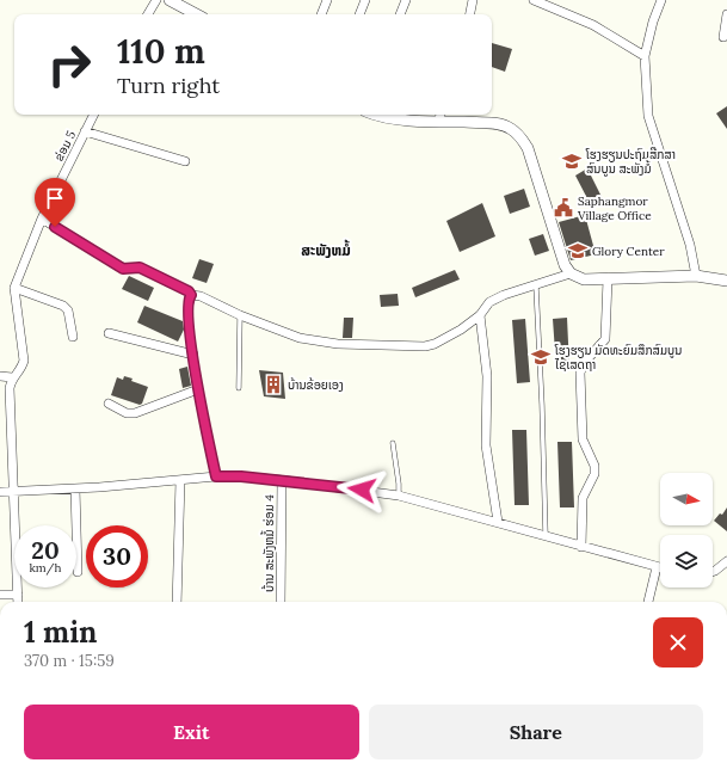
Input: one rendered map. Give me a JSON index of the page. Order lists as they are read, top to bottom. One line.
{"streets":{"street":["ຂ່ອມ 5","ບ້ານ ສະພັງຫມໍ້ ຮ່ອມ 4"]},"districts":["ສະພັງຫມໍ້"],"places":{"school or university":["ໂຮງຮຽນປະຖົມສືກສາ ສົນບູນ ສະພັງມໍ້","Glory Center","ໂຮງຮຽນ ມັດທະຍົມສຶກສົມບູນ ໄຊເສດຖາ"],"public building":["Saphangmor Village Office"],"building":["ບ້ານຂ້ອຍເອງ"]},"north":"right","page":{"turn":["110 m","Turn right"],"speed":"20 km/h","limit":"30","heading":["1 min","370 m · 15:59"],"buttons":["Exit","Share"]}}
